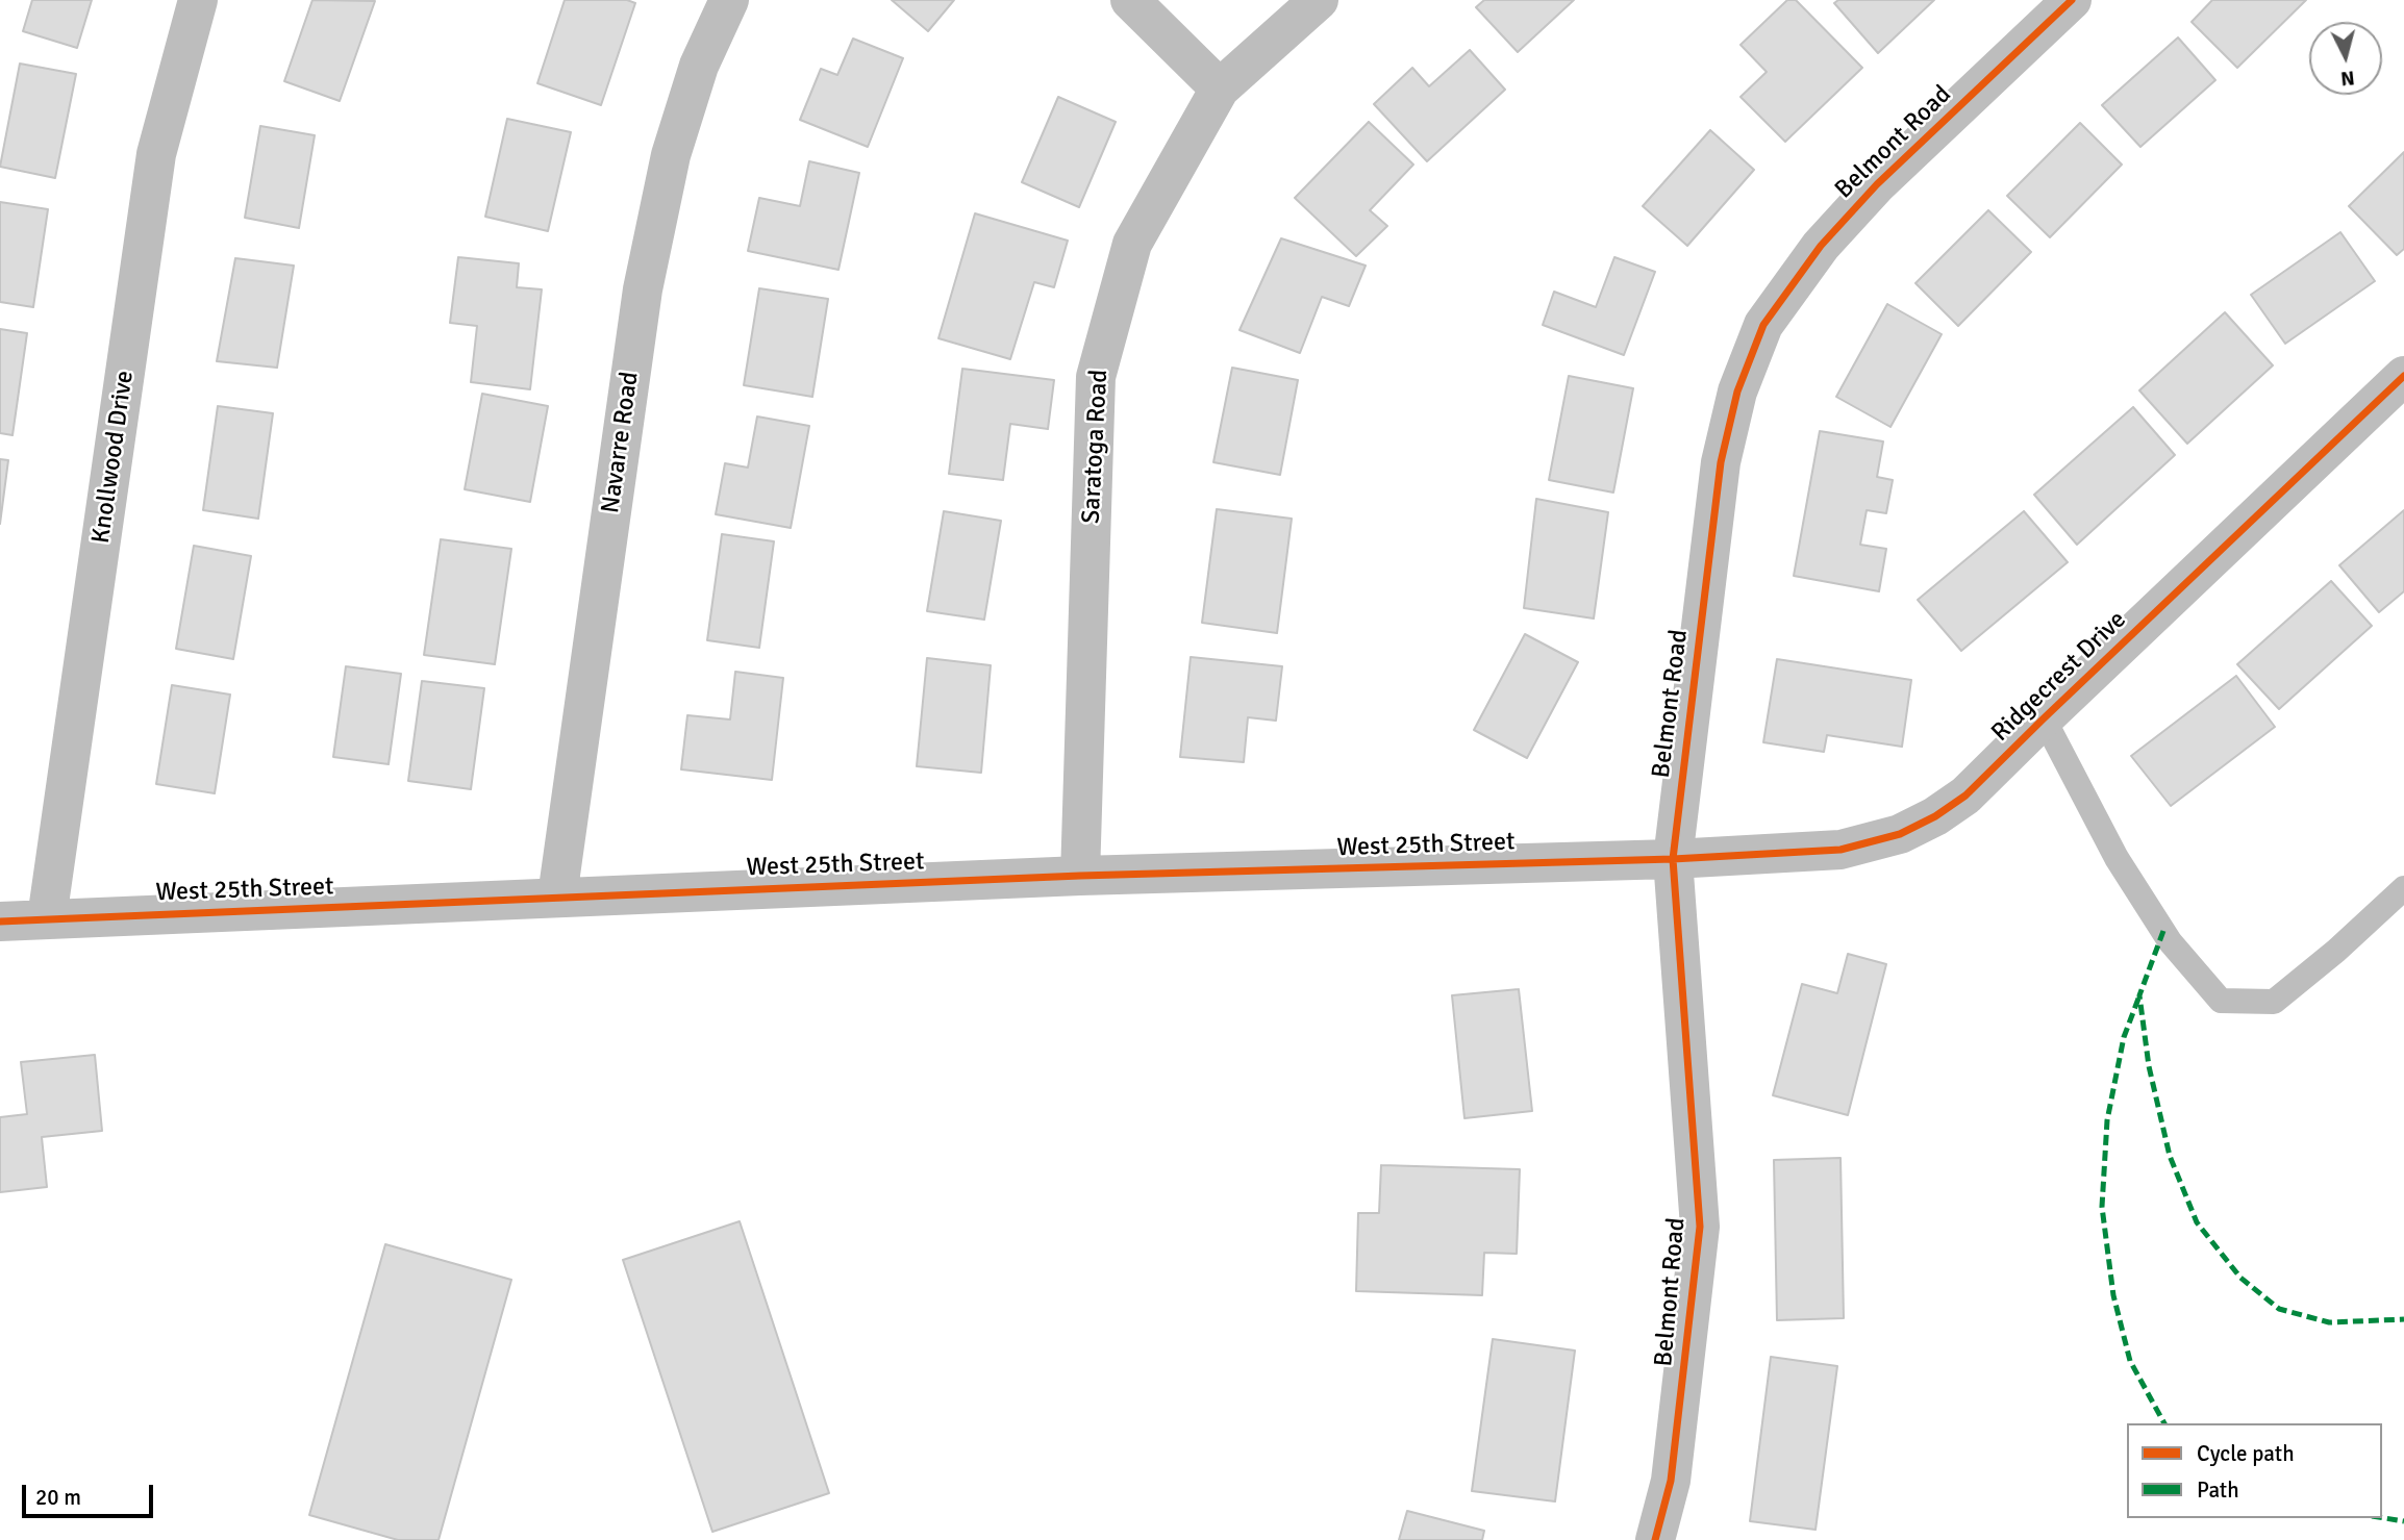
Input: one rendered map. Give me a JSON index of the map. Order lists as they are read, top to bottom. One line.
{"streets":{"street":["Belmont Road","Navarre Road","Saratoga Road","Knollwood Drive","Ridgecrest Drive","West 25th Street"]},"crossings":[["Belmont Road","Ridgecrest Drive"],["Belmont Road","West 25th Street"],["Navarre Road","West 25th Street"],["Saratoga Road","West 25th Street"],["Knollwood Drive","West 25th Street"],["Ridgecrest Drive","West 25th Street"]],"legend":["Cycle path","Path"],"scale_bar":"20 m","north":"bottom"}
